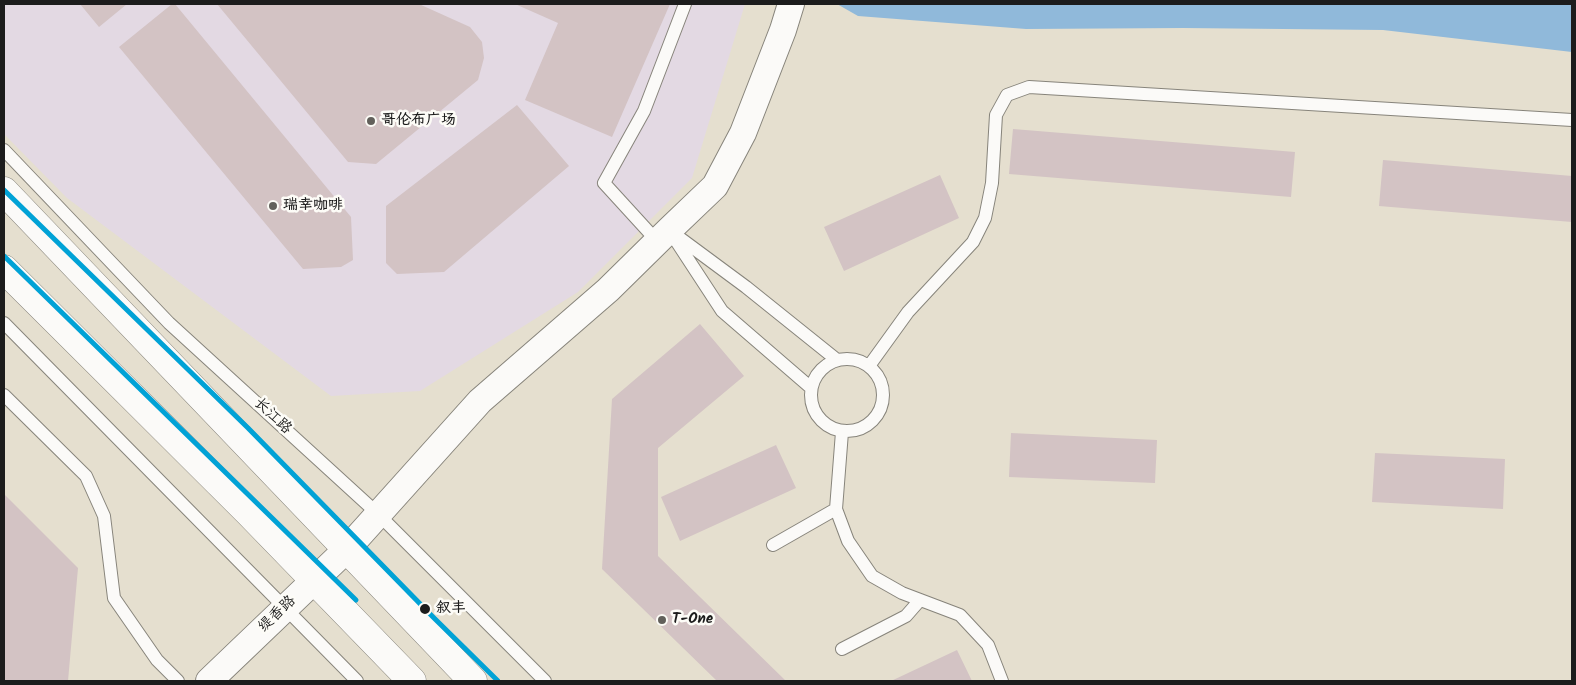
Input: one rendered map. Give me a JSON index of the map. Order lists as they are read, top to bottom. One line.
{"streets":{"street":["缇香路"],"lane":["长江路"]},"crossings":[["长江路","缇香路"]],"places":["哥伦布广场","瑞幸咖啡","叙丰","T-One"]}
